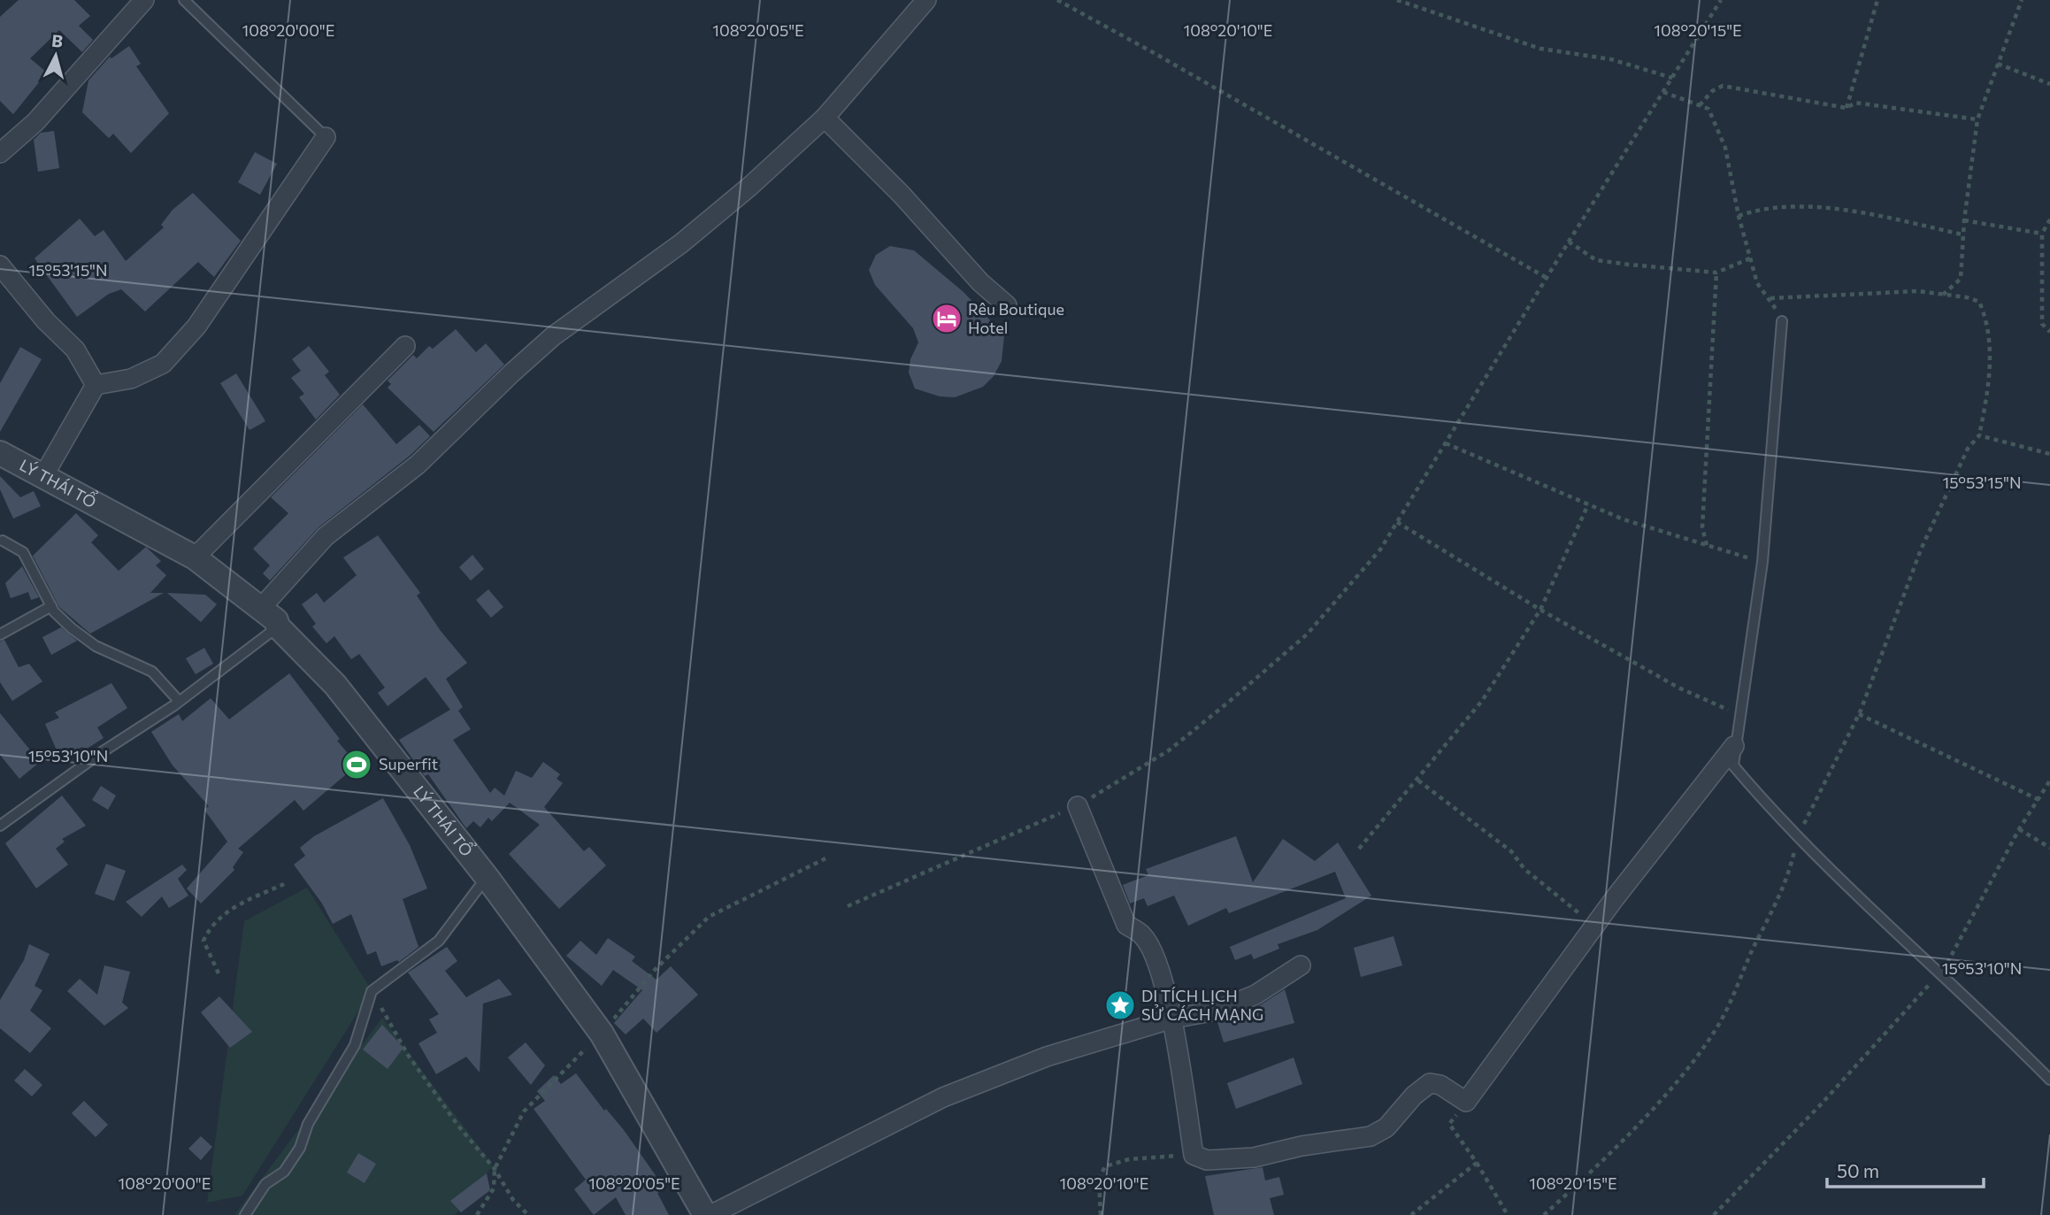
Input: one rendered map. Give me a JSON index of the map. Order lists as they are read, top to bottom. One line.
{"streets":{"street":["LÝ THÁI TỔ"]},"places":{"hotel":["Rêu Boutique Hotel"],"sports":["Superfit"],"place":["DI TÍCH LỊCH SỬ CÁCH MẠNG"]},"scale_bar":"50 m","north":"top","coordinates":["108°20'00\"E","108°20'05\"E","108°20'10\"E","108°20'15\"E","15°53'15\"N","15°53'10\"N"]}
